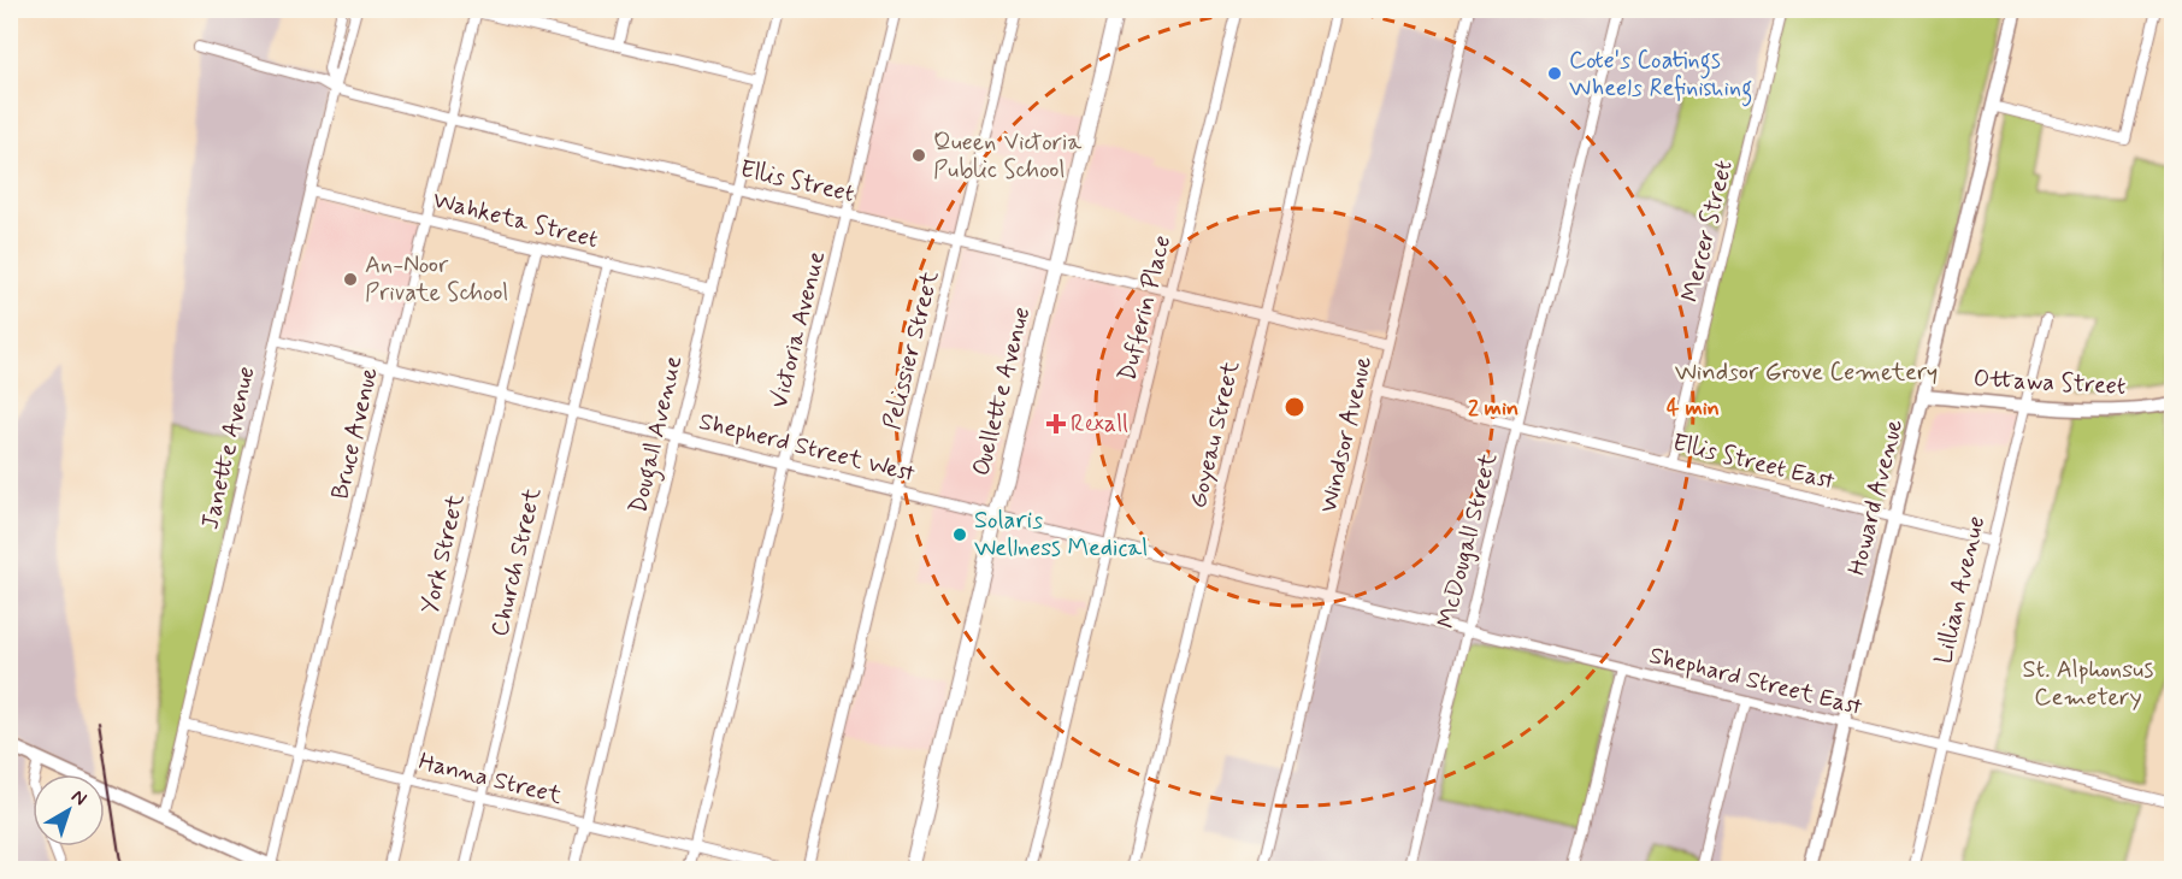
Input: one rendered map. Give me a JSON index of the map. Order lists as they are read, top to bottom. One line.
{"streets":{"main road":["Ottawa Street","Ouellette Avenue","Howard Avenue"],"street":["Ellis Street","Wahketa Street","Mercer Street","Dufferin Place","Victoria Avenue","Pelissier Street","Bruce Avenue","Dougall Avenue","Goyeau Street","Windsor Avenue","Janette Avenue","Shepherd Street West","Ellis Street East","McDougall Street","York Street","Church Street","Lillian Avenue","Shephard Street East","Hanna Street"]},"crossings":[["Ellis Street","Dufferin Place"],["Ellis Street","Victoria Avenue"],["Ellis Street","Pelissier Street"],["Ellis Street","Ouellette Avenue"],["Ellis Street","Bruce Avenue"],["Ellis Street","Dougall Avenue"],["Ellis Street","Goyeau Street"],["Ellis Street","Windsor Avenue"],["Ellis Street","Janette Avenue"],["Wahketa Street","Bruce Avenue"],["Wahketa Street","Dougall Avenue"],["Wahketa Street","Janette Avenue"],["Wahketa Street","York Street"],["Wahketa Street","Church Street"],["Mercer Street","Ellis Street East"],["Dufferin Place","Shepherd Street West"],["Victoria Avenue","Shepherd Street West"],["Victoria Avenue","Hanna Street"],["Pelissier Street","Shepherd Street West"],["Ottawa Street","Howard Avenue"],["Ottawa Street","Lillian Avenue"],["Ouellette Avenue","Shepherd Street West"],["Bruce Avenue","Shepherd Street West"],["Bruce Avenue","Hanna Street"],["Dougall Avenue","Shepherd Street West"],["Dougall Avenue","Hanna Street"],["Goyeau Street","Shepherd Street West"],["Windsor Avenue","Shepherd Street West"],["Windsor Avenue","Ellis Street East"],["Windsor Avenue","Shephard Street East"],["Janette Avenue","Shepherd Street West"],["Janette Avenue","Hanna Street"],["Shepherd Street West","York Street"],["Shepherd Street West","Church Street"],["Shepherd Street West","Shephard Street East"],["Ellis Street East","Howard Avenue"],["Ellis Street East","McDougall Street"],["Ellis Street East","Lillian Avenue"],["Howard Avenue","Shephard Street East"],["McDougall Street","Shephard Street East"],["York Street","Hanna Street"],["Church Street","Hanna Street"],["Lillian Avenue","Shephard Street East"]],"parks":["Windsor Grove Cemetery","St. Alphonsus Cemetery"],"places":{"other":["Cote's Coatings Wheels Refinishing","Queen Victoria Public School","An-Noor Private School","Solaris Wellness Medical"],"health":["Rexall"]},"north":"top right","rings":["2 min","4 min"]}
